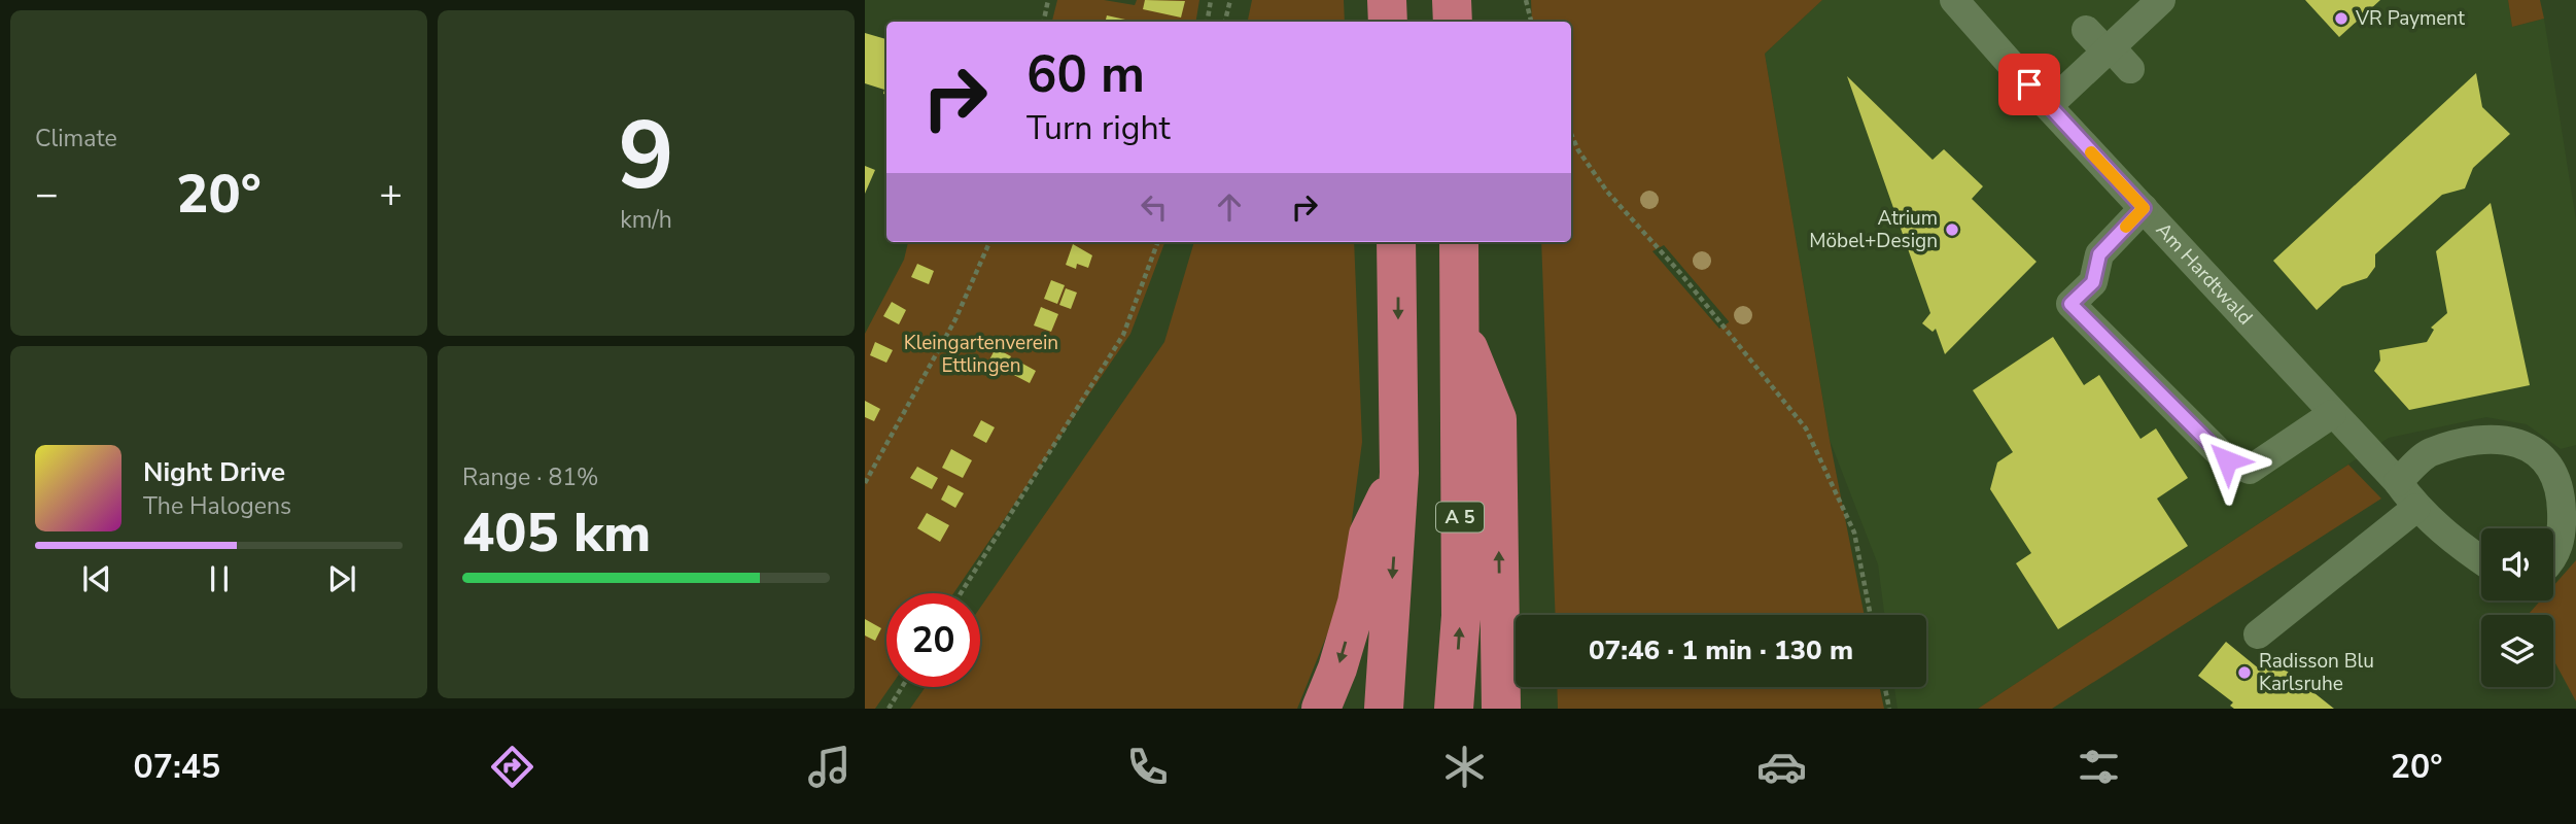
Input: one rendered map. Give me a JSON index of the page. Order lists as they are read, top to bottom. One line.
{"streets":{"highway":["A 5"],"street":["Am Hardtwald"]},"parks":["Kleingartenverein Ettlingen"],"places":["VR Payment","Atrium Möbel+Design","Radisson Blu Karlsruhe"],"page":{"tile":["Climate",["9","km/h"],["Range · 81%","405 km"]],"turn":["60 m","Turn right"],"heat":["−","20°","+"],"song":["Night Drive","The Halogens"],"limit":"20","trip":"07:46 · 1 min · 130 m","tabs":["07:45","20°"]}}
